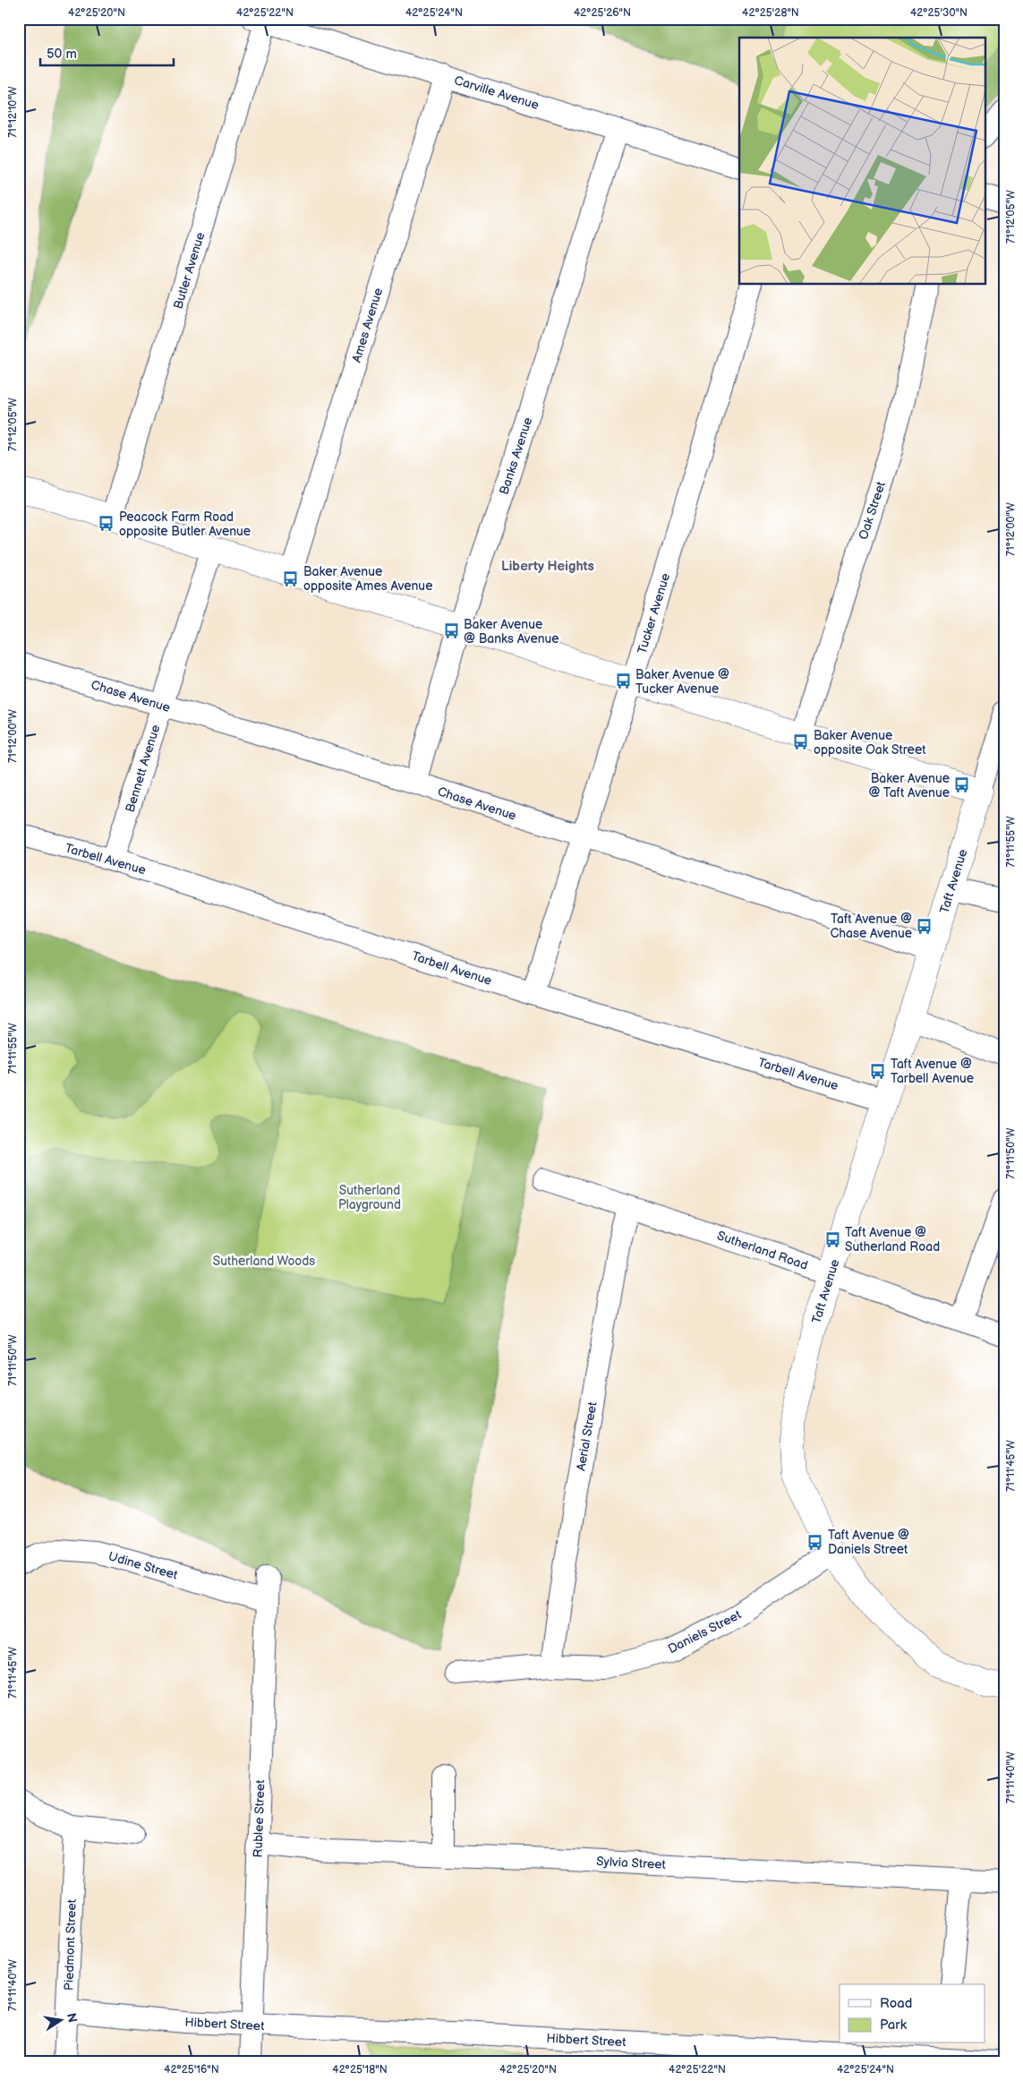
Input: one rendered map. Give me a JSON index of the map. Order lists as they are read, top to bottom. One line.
{"streets":{"street":["Carville Avenue","Butler Avenue","Ames Avenue","Banks Avenue","Oak Street","Tucker Avenue","Chase Avenue","Bennett Avenue","Tarbell Avenue","Taft Avenue","Sutherland Road","Aerial Street","Udine Street","Daniels Street","Rublee Street","Sylvia Street","Piedmont Street","Hibbert Street"]},"crossings":[["Carville Avenue","Butler Avenue"],["Carville Avenue","Ames Avenue"],["Carville Avenue","Banks Avenue"],["Banks Avenue","Chase Avenue"],["Tucker Avenue","Chase Avenue"],["Tucker Avenue","Tarbell Avenue"],["Chase Avenue","Bennett Avenue"],["Chase Avenue","Taft Avenue"],["Bennett Avenue","Tarbell Avenue"],["Tarbell Avenue","Taft Avenue"],["Taft Avenue","Sutherland Road"],["Taft Avenue","Daniels Street"],["Sutherland Road","Aerial Street"],["Aerial Street","Daniels Street"],["Udine Street","Rublee Street"],["Rublee Street","Sylvia Street"],["Rublee Street","Hibbert Street"],["Piedmont Street","Hibbert Street"]],"districts":["Liberty Heights"],"parks":["Sutherland Playground","Sutherland Woods"],"places":{"bus stop":["Peacock Farm Road opposite Butler Avenue","Baker Avenue opposite Ames Avenue","Baker Avenue @ Banks Avenue","Baker Avenue @ Tucker Avenue","Baker Avenue opposite Oak Street","Baker Avenue @ Taft Avenue","Taft Avenue @ Chase Avenue","Taft Avenue @ Tarbell Avenue","Taft Avenue @ Sutherland Road","Taft Avenue @ Daniels Street"]},"legend":["Road","Park"],"scale_bar":"50 m","north":"right","coordinates":["42°25'20\"N","42°25'22\"N","42°25'24\"N","42°25'26\"N","42°25'28\"N","42°25'30\"N","71°12'10\"W","71°12'05\"W","71°12'00\"W","71°11'55\"W","71°11'50\"W","71°11'45\"W","71°11'40\"W","42°25'16\"N","42°25'18\"N"]}
